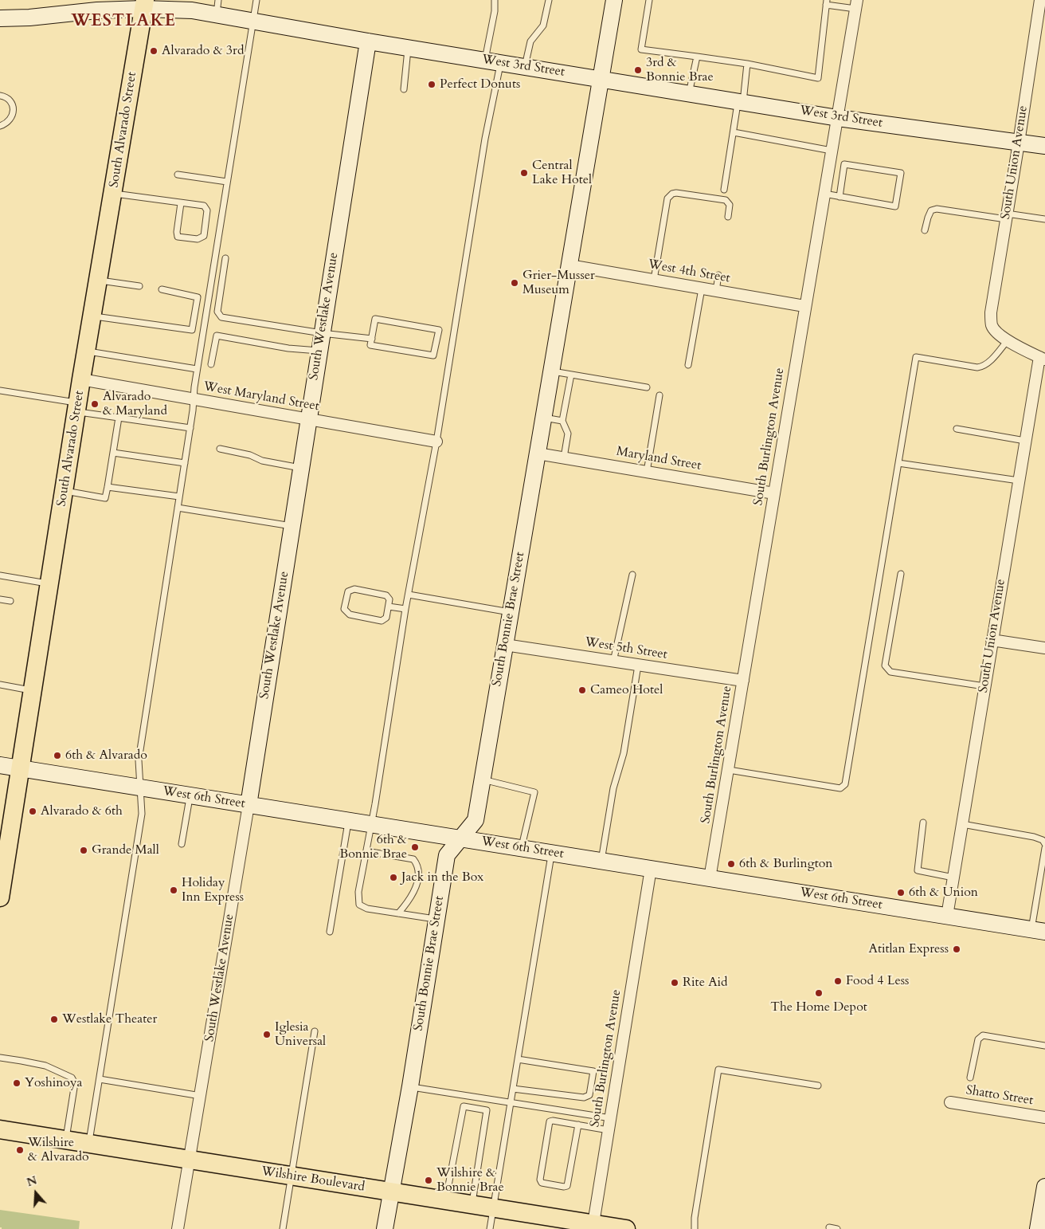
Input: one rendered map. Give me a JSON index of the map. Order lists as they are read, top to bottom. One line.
{"streets":{"main road":["West 3rd Street","South Alvarado Street","South Westlake Avenue","South Bonnie Brae Street","West 6th Street","Wilshire Boulevard"],"street":["South Union Avenue","West 4th Street","West Maryland Street","South Burlington Avenue","Maryland Street","West 5th Street","Shatto Street"]},"crossings":[["West 3rd Street","South Alvarado Street"],["West 3rd Street","South Union Avenue"],["West 3rd Street","South Westlake Avenue"],["West 3rd Street","South Burlington Avenue"],["West 3rd Street","South Bonnie Brae Street"],["South Alvarado Street","West Maryland Street"],["South Alvarado Street","West 6th Street"],["South Union Avenue","West 6th Street"],["West 4th Street","South Burlington Avenue"],["West 4th Street","South Bonnie Brae Street"],["South Westlake Avenue","West Maryland Street"],["South Westlake Avenue","West 6th Street"],["South Westlake Avenue","Wilshire Boulevard"],["South Burlington Avenue","Maryland Street"],["South Burlington Avenue","West 5th Street"],["South Burlington Avenue","West 6th Street"],["South Burlington Avenue","Wilshire Boulevard"],["Maryland Street","South Bonnie Brae Street"],["South Bonnie Brae Street","West 5th Street"],["South Bonnie Brae Street","West 6th Street"],["South Bonnie Brae Street","Wilshire Boulevard"]],"districts":["WESTLAKE"],"places":["Alvarado & 3rd","3rd & Bonnie Brae","Perfect Donuts","Central Lake Hotel","Grier-Musser Museum","Alvarado & Maryland","Cameo Hotel","6th & Alvarado","Alvarado & 6th","6th & Bonnie Brae","Grande Mall","6th & Burlington","Jack in the Box","Holiday Inn Express","6th & Union","Atitlan Express","Food 4 Less","Rite Aid","The Home Depot","Westlake Theater","Iglesia Universal","Yoshinoya","Wilshire & Alvarado","Wilshire & Bonnie Brae"],"north":"top"}
